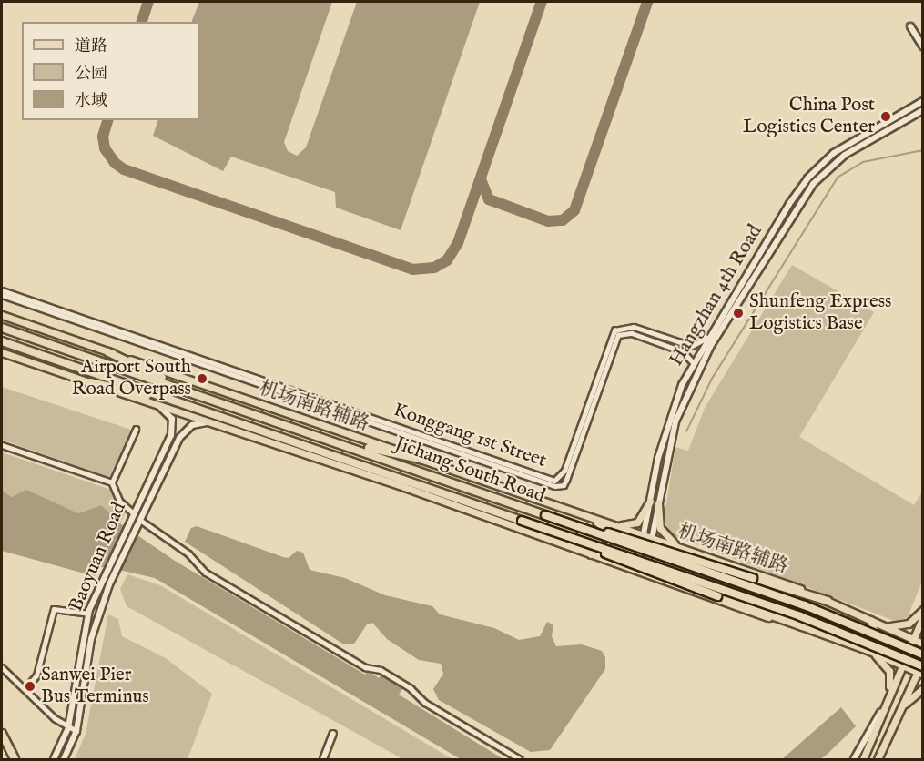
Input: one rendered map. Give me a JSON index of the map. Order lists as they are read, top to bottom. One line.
{"streets":{"highway":["Jichang South Road"],"main road":["机场南路辅路"],"street":["Hangzhan 4th Road","Konggang 1st Street","Baoyuan Road"]},"crossings":[["Hangzhan 4th Road","机场南路辅路"],["Hangzhan 4th Road","Konggang 1st Street"]],"places":["China Post Logistics Center","Shunfeng Express Logistics Base","Airport South Road Overpass","Sanwei Pier Bus Terminus"],"legend":["道路","公园","水域"]}
